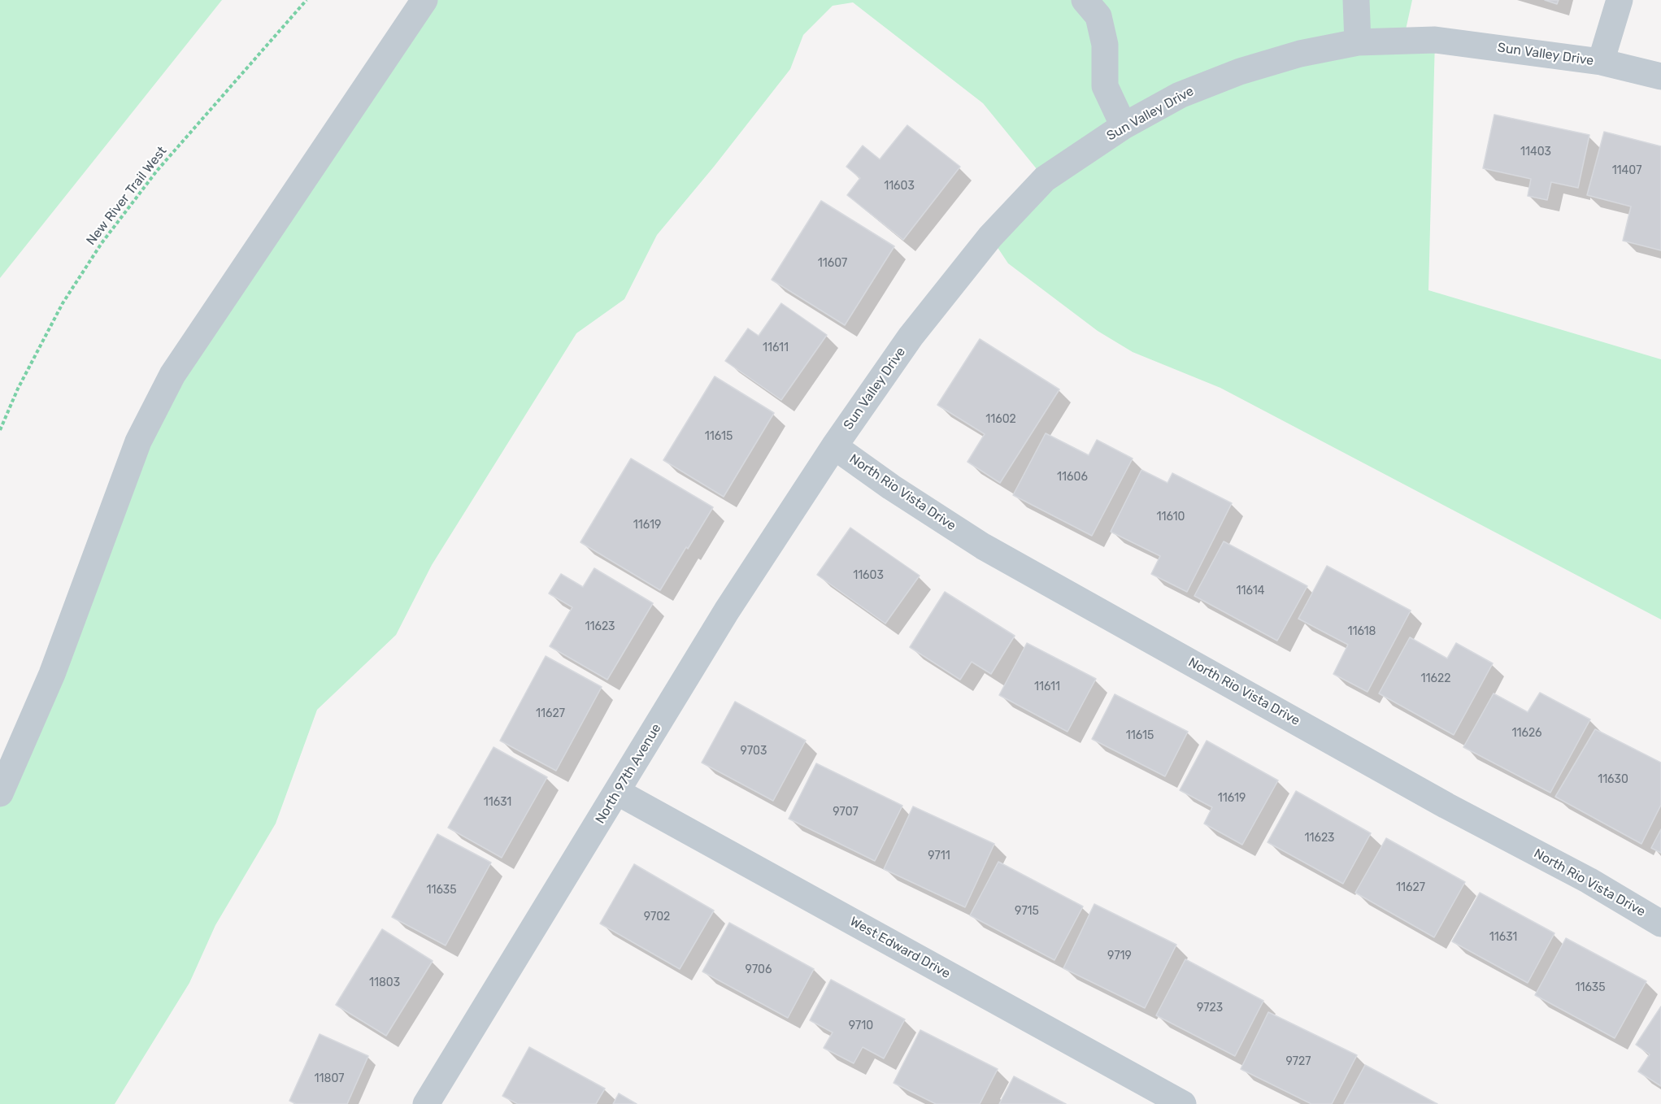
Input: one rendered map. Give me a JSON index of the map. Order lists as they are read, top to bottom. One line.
{"streets":{"street":["Sun Valley Drive","North Rio Vista Drive","North 97th Avenue","West Edward Drive"],"path":["New River Trail West"]},"crossings":[["Sun Valley Drive","North Rio Vista Drive"],["Sun Valley Drive","North 97th Avenue"],["North Rio Vista Drive","North 97th Avenue"],["North 97th Avenue","West Edward Drive"]],"house_numbers":["11403","11407","11603","11607","11611","11602","11615","11606","11610","11619","11603","11614","11623","11618","11622","11611","11627","11626","11615","9703","11630","11619","11631","9707","11623","9711","11627","11635","9715","9702","11631","9719","9706","11803","11635","9723","9710","9727","11807"]}
